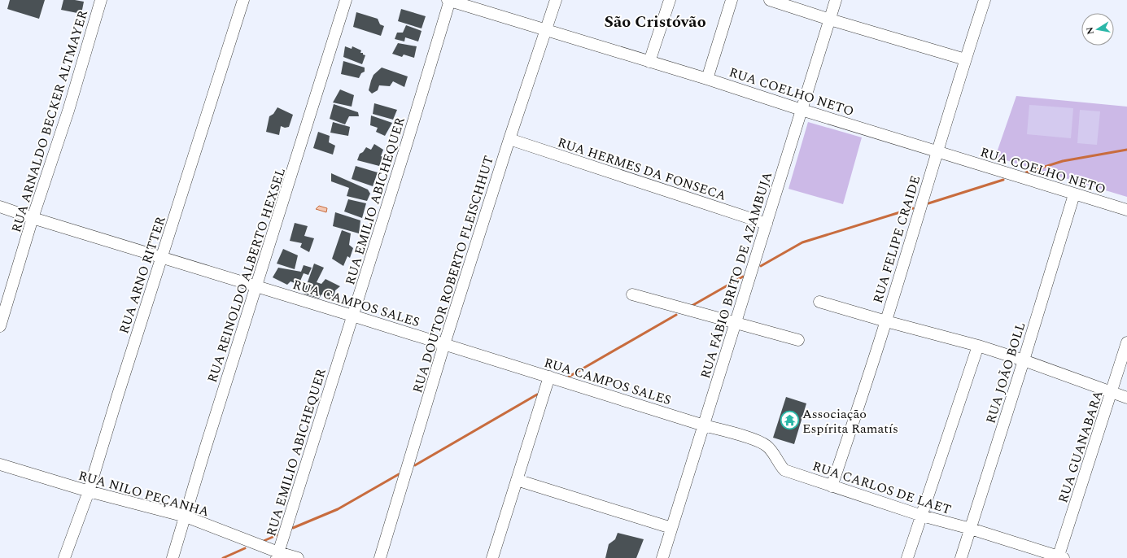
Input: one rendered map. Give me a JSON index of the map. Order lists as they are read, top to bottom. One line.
{"streets":{"street":["RUA COELHO NETO","RUA ARNALDO BECKER ALTMAYER","RUA HERMES DA FONSECA","RUA EMILIO ABICHEQUER","RUA FELIPE CRAIDE","RUA DOUTOR ROBERTO FLEISCHHUT","RUA ARNO RITTER","RUA REINOLDO ALBERTO HEXSEL","RUA FÁBIO BRITO DE AZAMBUJA","RUA CAMPOS SALES","RUA JOÃO BOLL","RUA GUANABARA","RUA CARLOS DE LAET","RUA NILO PEÇANHA"]},"crossings":[["RUA COELHO NETO","RUA EMILIO ABICHEQUER"],["RUA COELHO NETO","RUA FELIPE CRAIDE"],["RUA COELHO NETO","RUA DOUTOR ROBERTO FLEISCHHUT"],["RUA COELHO NETO","RUA FÁBIO BRITO DE AZAMBUJA"],["RUA COELHO NETO","RUA JOÃO BOLL"],["RUA ARNALDO BECKER ALTMAYER","RUA CAMPOS SALES"],["RUA HERMES DA FONSECA","RUA DOUTOR ROBERTO FLEISCHHUT"],["RUA HERMES DA FONSECA","RUA FÁBIO BRITO DE AZAMBUJA"],["RUA EMILIO ABICHEQUER","RUA CAMPOS SALES"],["RUA EMILIO ABICHEQUER","RUA NILO PEÇANHA"],["RUA FELIPE CRAIDE","RUA CARLOS DE LAET"],["RUA DOUTOR ROBERTO FLEISCHHUT","RUA CAMPOS SALES"],["RUA ARNO RITTER","RUA CAMPOS SALES"],["RUA ARNO RITTER","RUA NILO PEÇANHA"],["RUA REINOLDO ALBERTO HEXSEL","RUA CAMPOS SALES"],["RUA REINOLDO ALBERTO HEXSEL","RUA NILO PEÇANHA"],["RUA FÁBIO BRITO DE AZAMBUJA","RUA CAMPOS SALES"],["RUA FÁBIO BRITO DE AZAMBUJA","RUA CARLOS DE LAET"],["RUA CAMPOS SALES","RUA CARLOS DE LAET"],["RUA JOÃO BOLL","RUA CARLOS DE LAET"],["RUA GUANABARA","RUA CARLOS DE LAET"]],"districts":["São Cristóvão"],"places":{"temple":["Associação Espírita Ramatís"]},"north":"left"}
